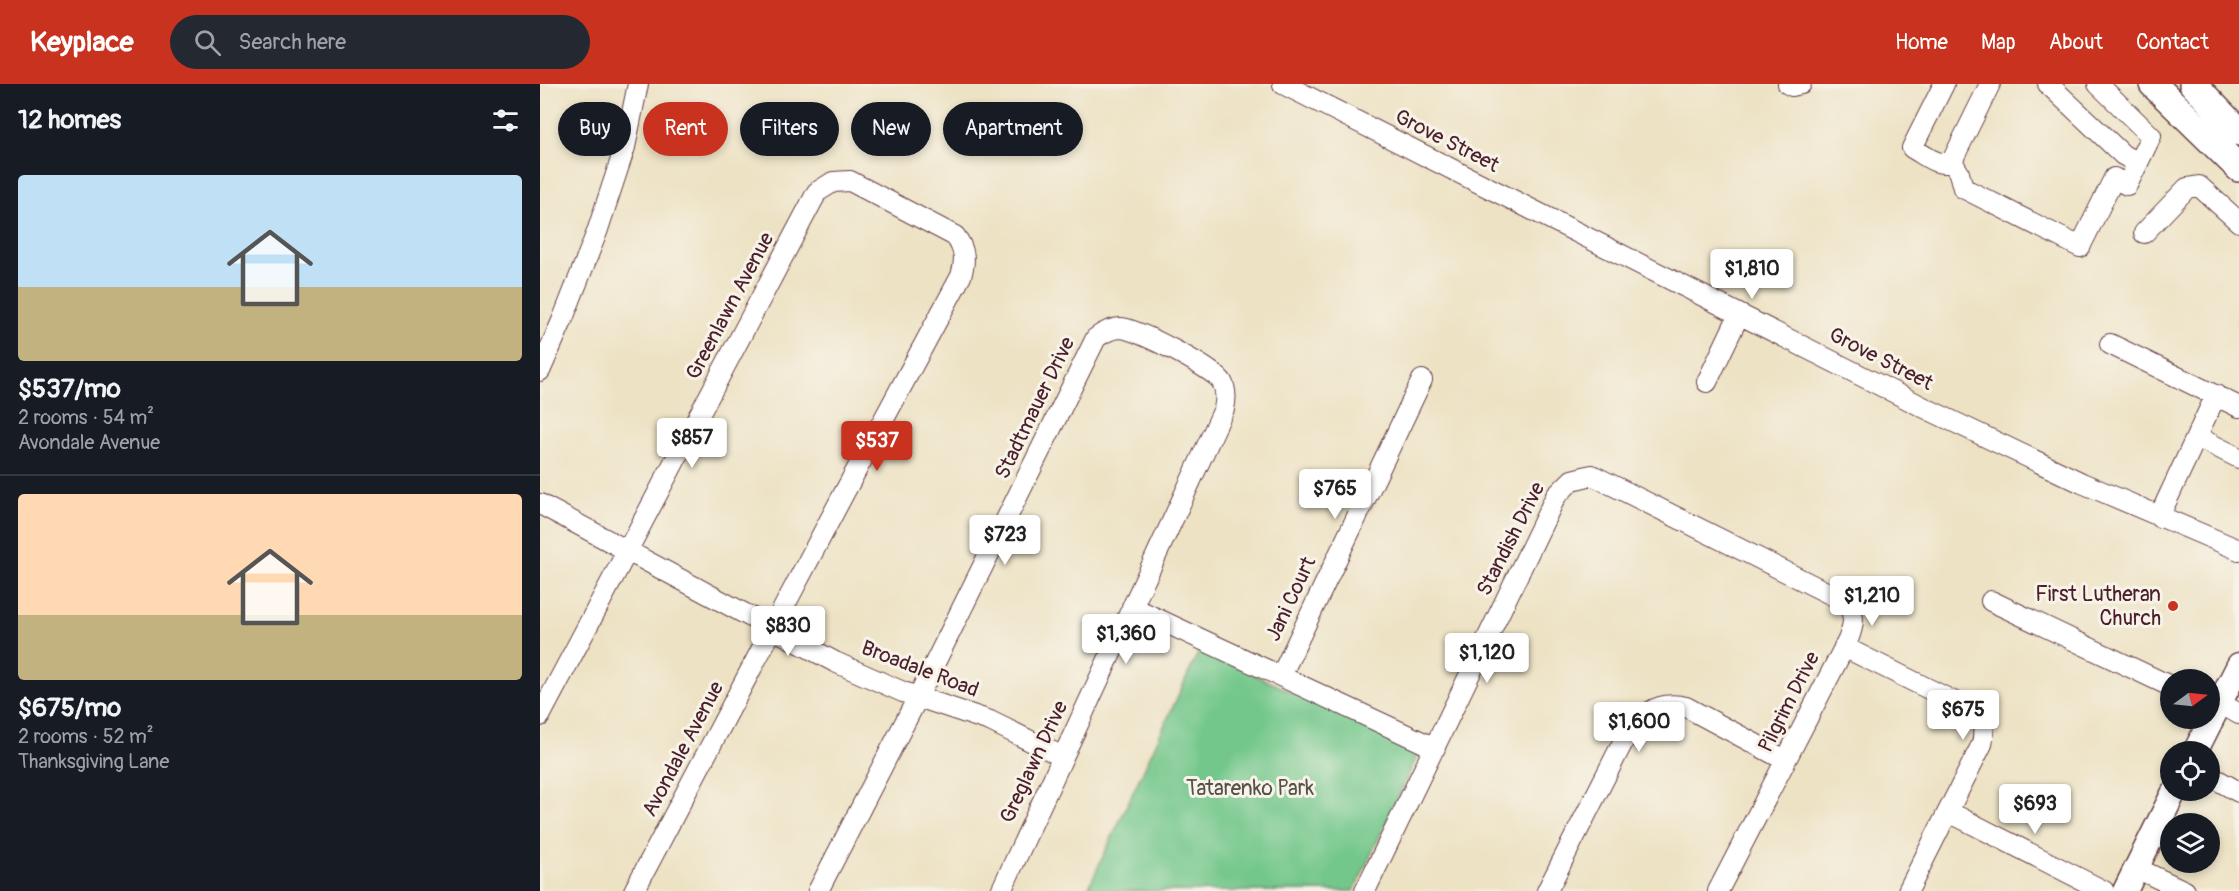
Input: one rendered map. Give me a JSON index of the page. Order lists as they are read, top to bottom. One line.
{"streets":{"street":["Grove Street","Greenlawn Avenue","Stadtmauer Drive","Standish Drive","Jani Court","Broadale Road","Pilgrim Drive","Avondale Avenue","Greglawn Drive"]},"crossings":[["Greenlawn Avenue","Broadale Road"],["Greenlawn Avenue","Avondale Avenue"],["Stadtmauer Drive","Broadale Road"],["Stadtmauer Drive","Greglawn Drive"],["Standish Drive","Pilgrim Drive"],["Broadale Road","Avondale Avenue"],["Broadale Road","Greglawn Drive"]],"parks":["Tatarenko Park"],"places":["First Lutheran Church"],"north":"right","page":{"header":"Keyplace","search":"Search here","nav":["Home","Map","About","Contact"],"heading":"12 homes","chip":["Buy","Rent","Filters","New","Apartment"],"list":[{"name":"$537/mo","note":"2 rooms · 54 m² · Avondale Avenue"},{"name":"$675/mo","note":"2 rooms · 52 m² · Thanksgiving Lane"}],"price":["$1,810","$857","$537","$765","$723","$1,210","$830","$1,360","$1,120","$675","$1,600","$693"]}}
